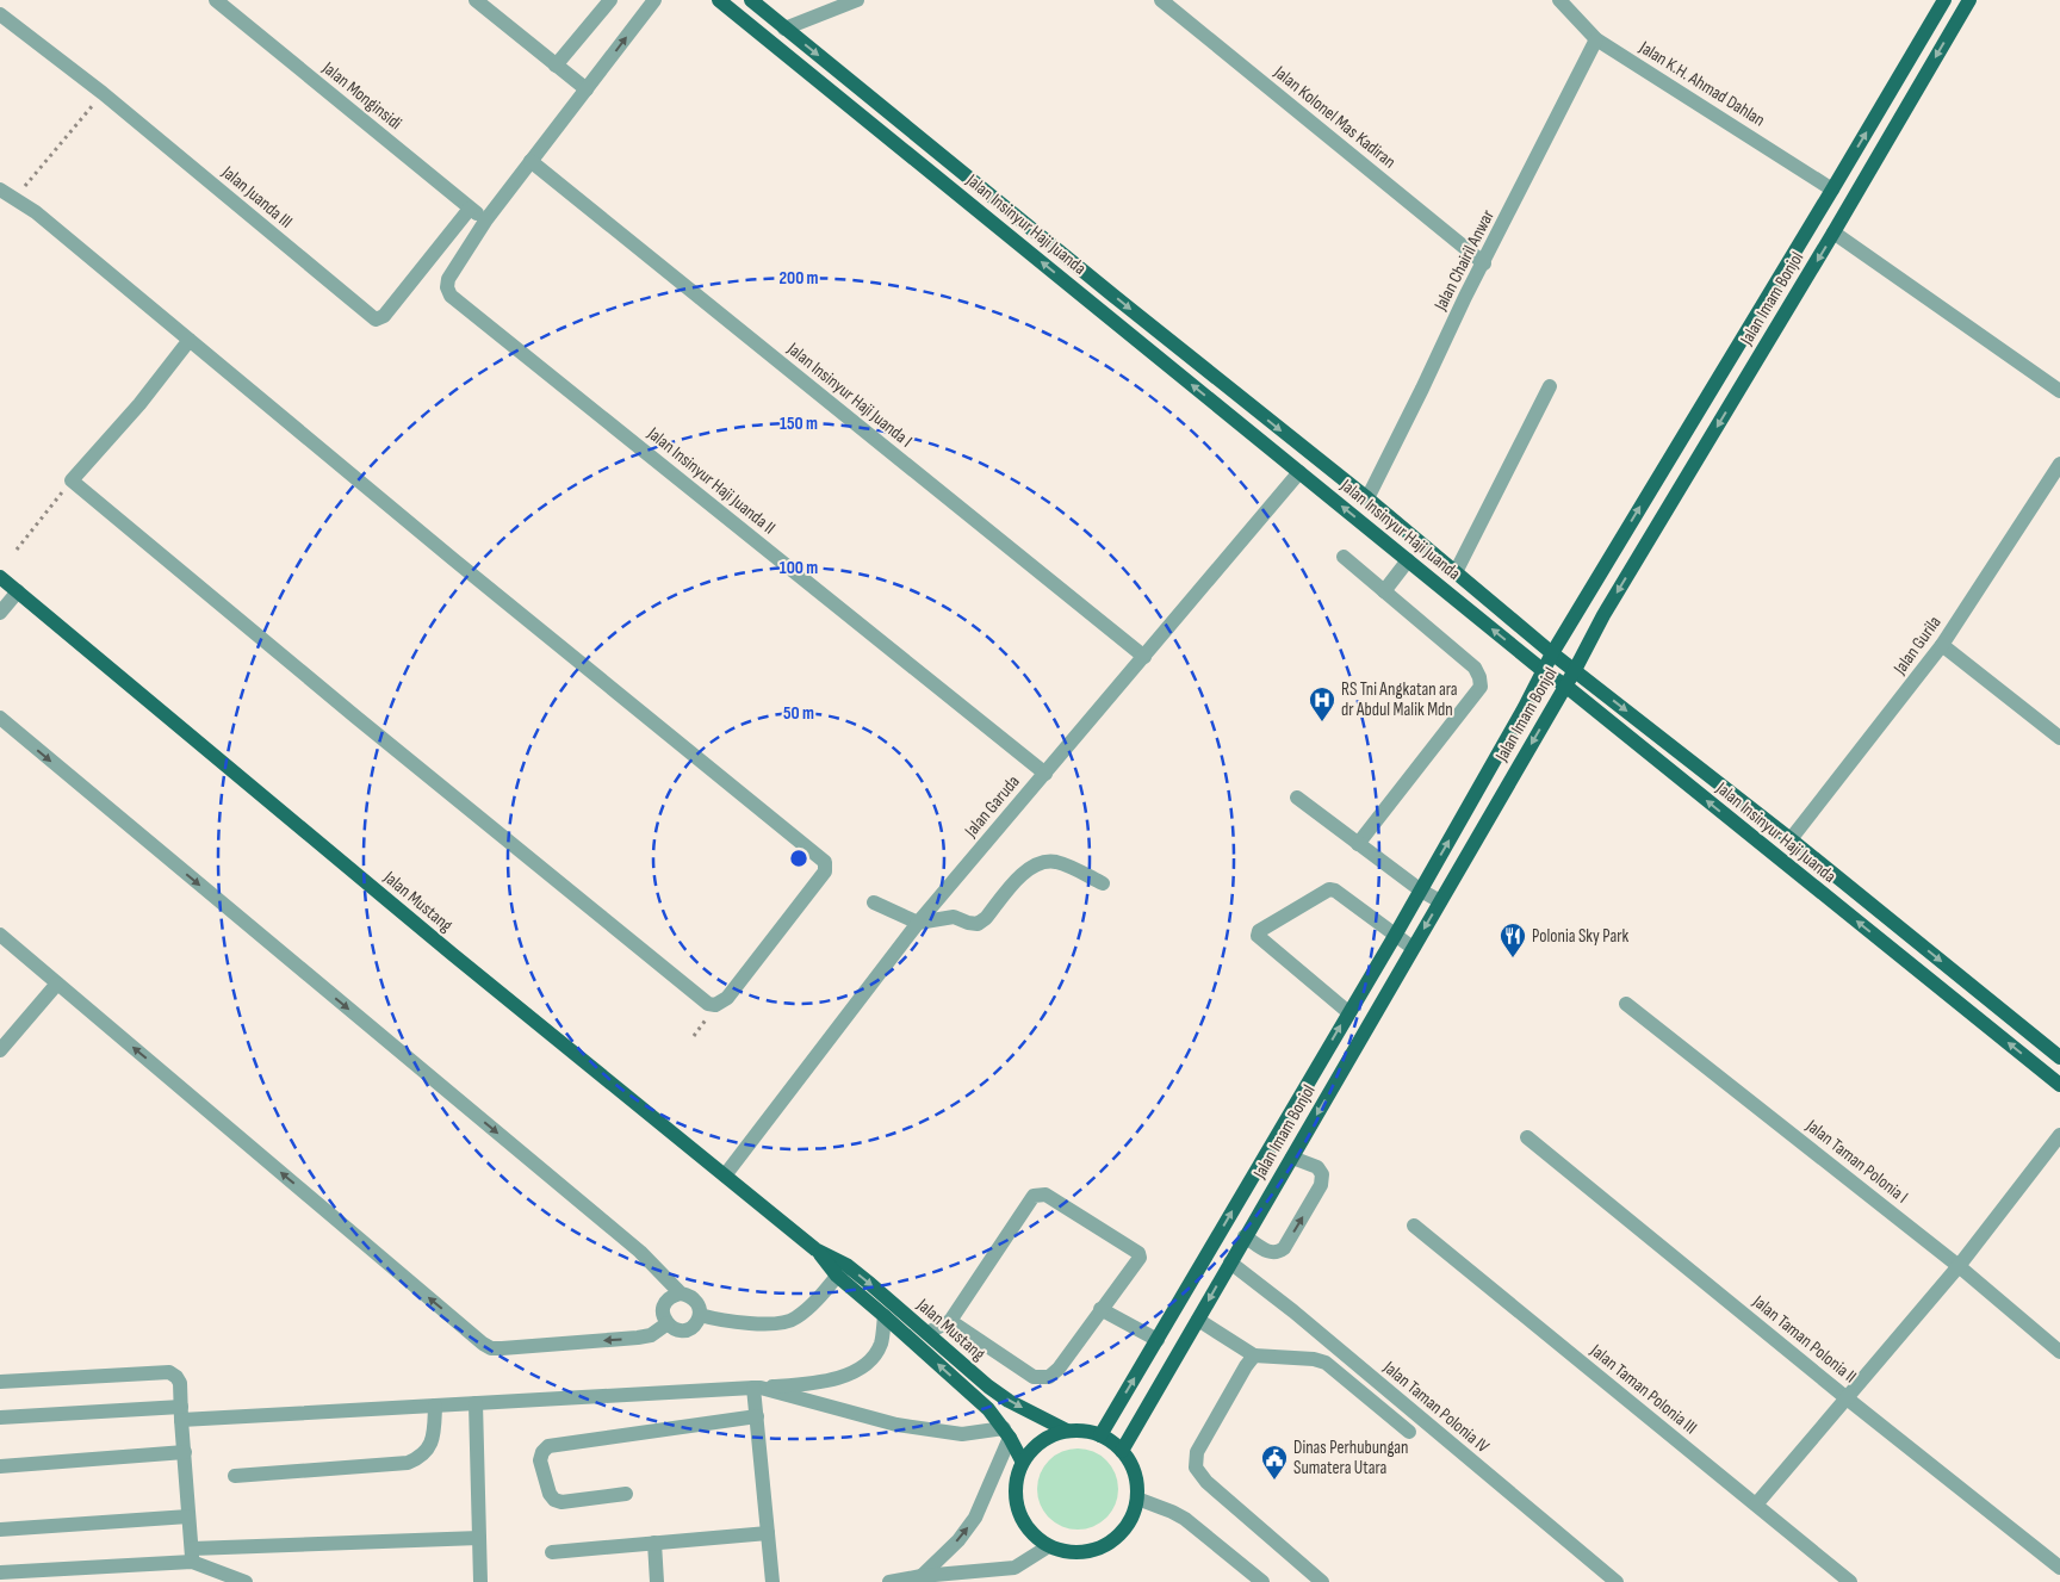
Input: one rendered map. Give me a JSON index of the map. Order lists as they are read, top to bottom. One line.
{"streets":{"main road":["Jalan Insinyur Haji Juanda","Jalan Imam Bonjol","Jalan Mustang"],"street":["Jalan K.H. Ahmad Dahlan","Jalan Monginsidi","Jalan Kolonel Mas Kadiran","Jalan Juanda III","Jalan Chairil Anwar","Jalan Insinyur Haji Juanda I","Jalan Insinyur Haji Juanda II","Jalan Gurila","Jalan Garuda","Jalan Taman Polonia I","Jalan Taman Polonia II","Jalan Taman Polonia III","Jalan Taman Polonia IV"]},"crossings":[["Jalan K.H. Ahmad Dahlan","Jalan Chairil Anwar"],["Jalan K.H. Ahmad Dahlan","Jalan Imam Bonjol"],["Jalan Monginsidi","Jalan Juanda III"],["Jalan Monginsidi","Jalan Insinyur Haji Juanda II"],["Jalan Kolonel Mas Kadiran","Jalan Chairil Anwar"],["Jalan Insinyur Haji Juanda","Jalan Chairil Anwar"],["Jalan Insinyur Haji Juanda","Jalan Imam Bonjol"],["Jalan Insinyur Haji Juanda","Jalan Gurila"],["Jalan Insinyur Haji Juanda","Jalan Garuda"],["Jalan Imam Bonjol","Jalan Mustang"],["Jalan Imam Bonjol","Jalan Taman Polonia IV"],["Jalan Insinyur Haji Juanda I","Jalan Insinyur Haji Juanda II"],["Jalan Insinyur Haji Juanda I","Jalan Garuda"],["Jalan Insinyur Haji Juanda II","Jalan Garuda"],["Jalan Garuda","Jalan Mustang"]],"places":{"hospital":["RS Tni Angkatan ara dr Abdul Malik Mdn"],"restaurant":["Polonia Sky Park"],"public building":["Dinas Perhubungan Sumatera Utara"]},"rings":["200 m","150 m","100 m","50 m"]}
